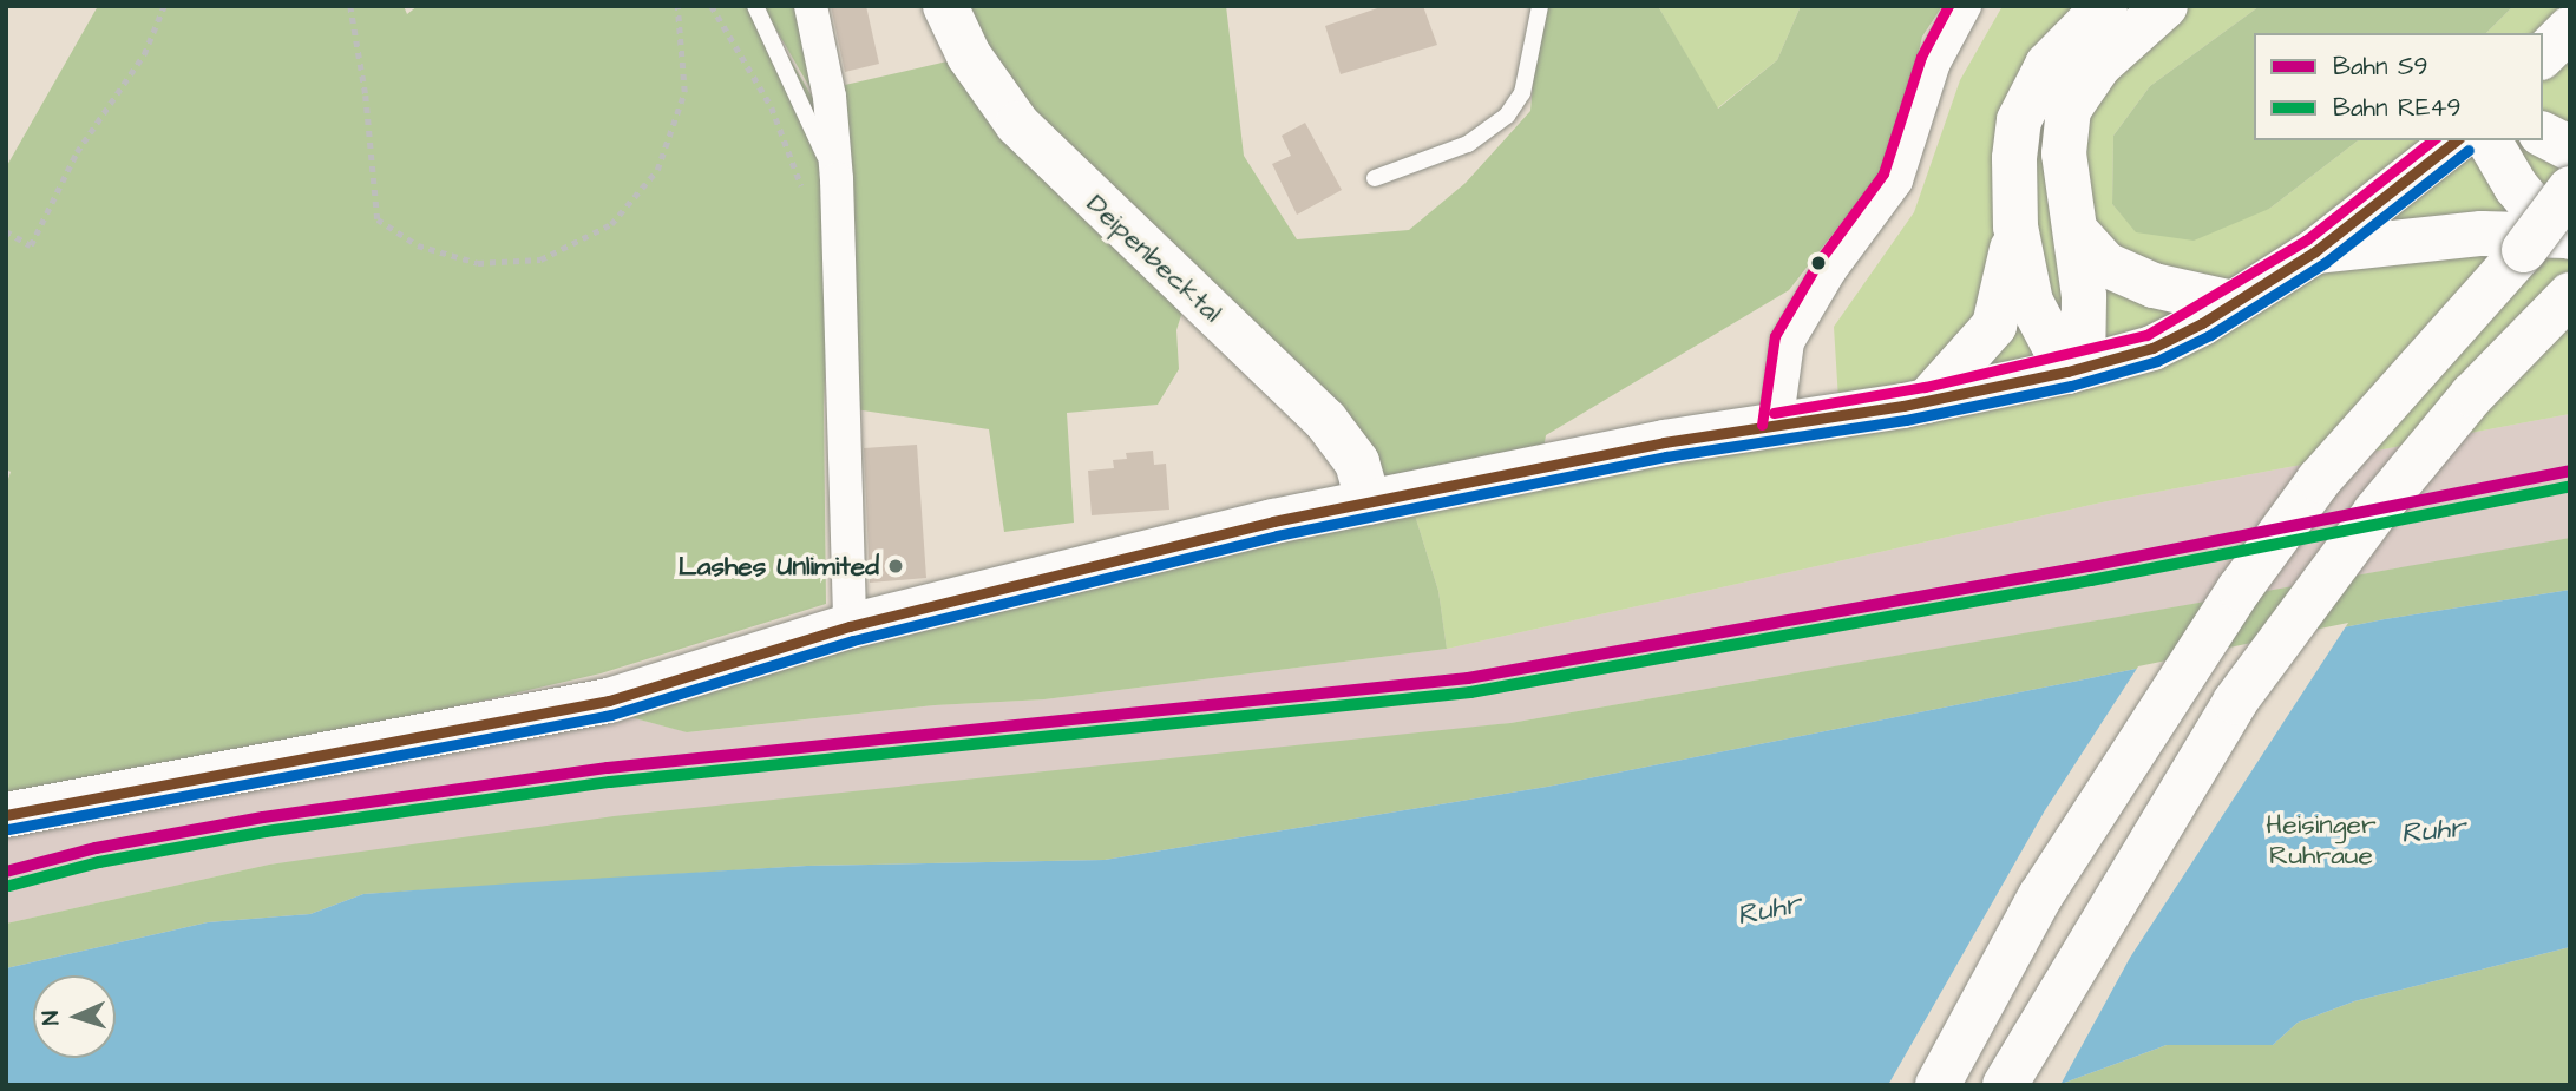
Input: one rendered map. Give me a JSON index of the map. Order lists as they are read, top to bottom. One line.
{"streets":{"main road":["Deipenbecktal"]},"water":["Ruhr"],"parks":["Heisinger Ruhraue"],"places":["Lashes Unlimited"],"lines":["rail line S9","rail line RE49"],"legend":["Bahn S9","Bahn RE49"],"north":"left"}
